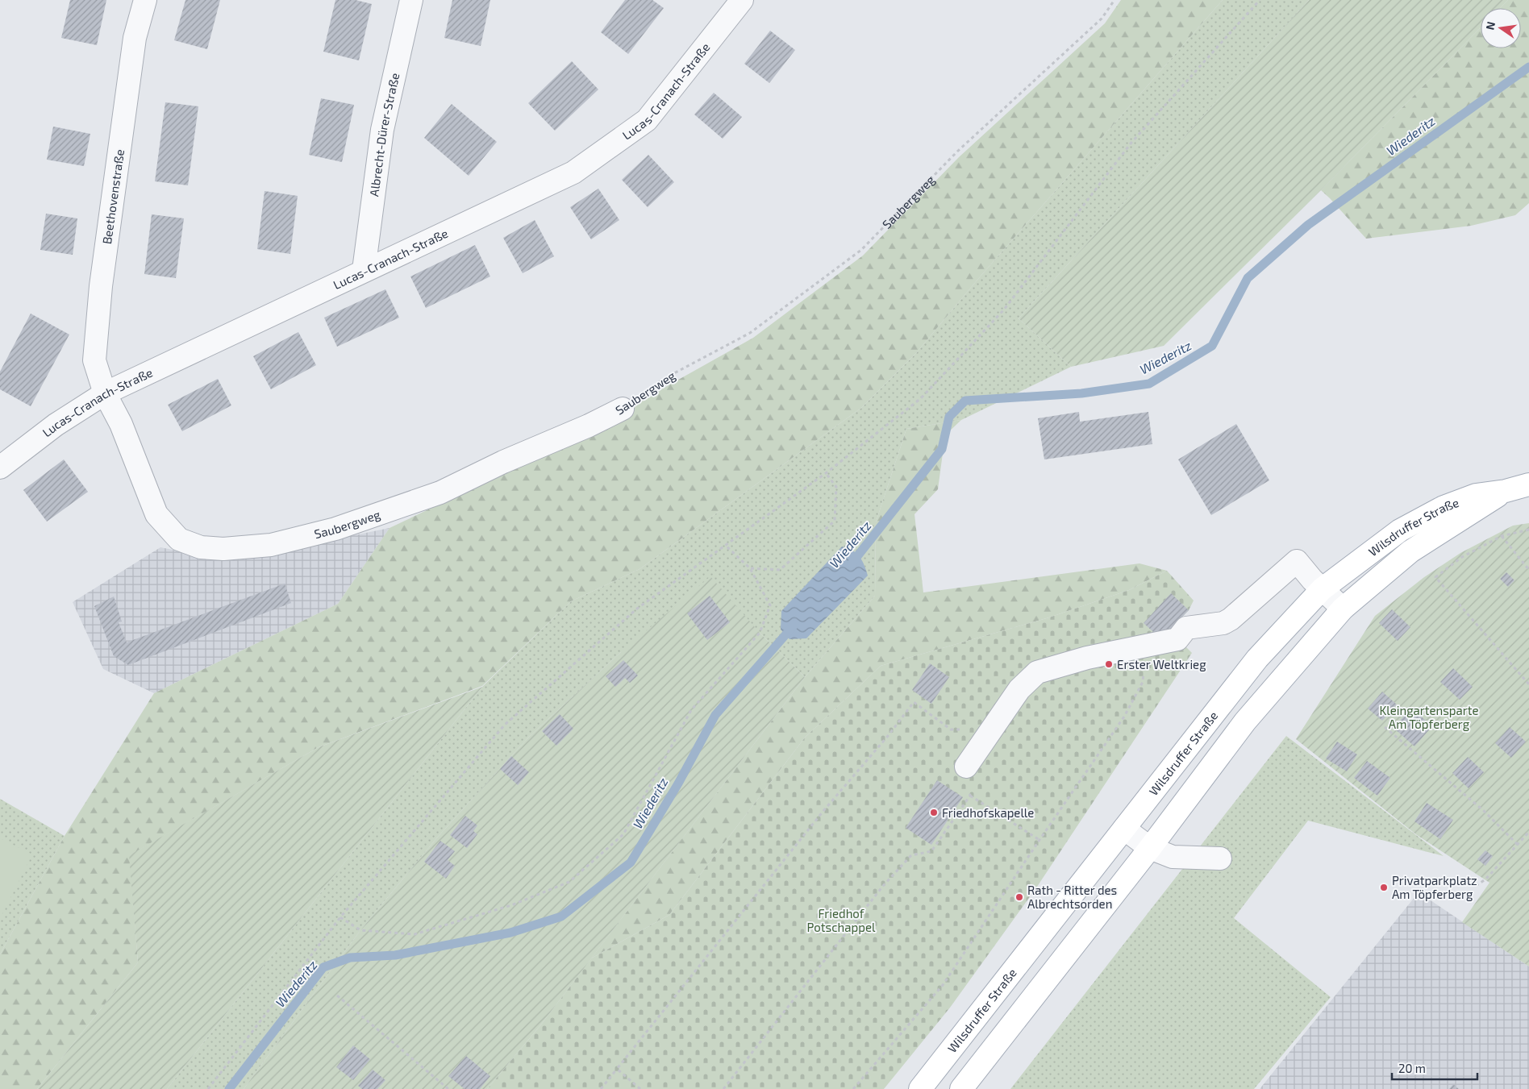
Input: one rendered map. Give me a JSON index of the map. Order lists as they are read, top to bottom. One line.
{"streets":{"main road":["Wilsdruffer Straße"],"street":["Lucas-Cranach-Straße","Albrecht-Dürer-Straße","Beethovenstraße","Saubergweg"]},"crossings":[["Lucas-Cranach-Straße","Albrecht-Dürer-Straße"],["Lucas-Cranach-Straße","Beethovenstraße"],["Lucas-Cranach-Straße","Saubergweg"],["Beethovenstraße","Saubergweg"]],"water":["Wiederitz"],"parks":["Kleingartensparte Am Töpferberg","Friedhof Potschappel"],"places":["Erster Weltkrieg","Friedhofskapelle","Privatparkplatz Am Töpferberg","Rath - Ritter des Albrechtsorden"],"scale_bar":"20 m","north":"left"}
